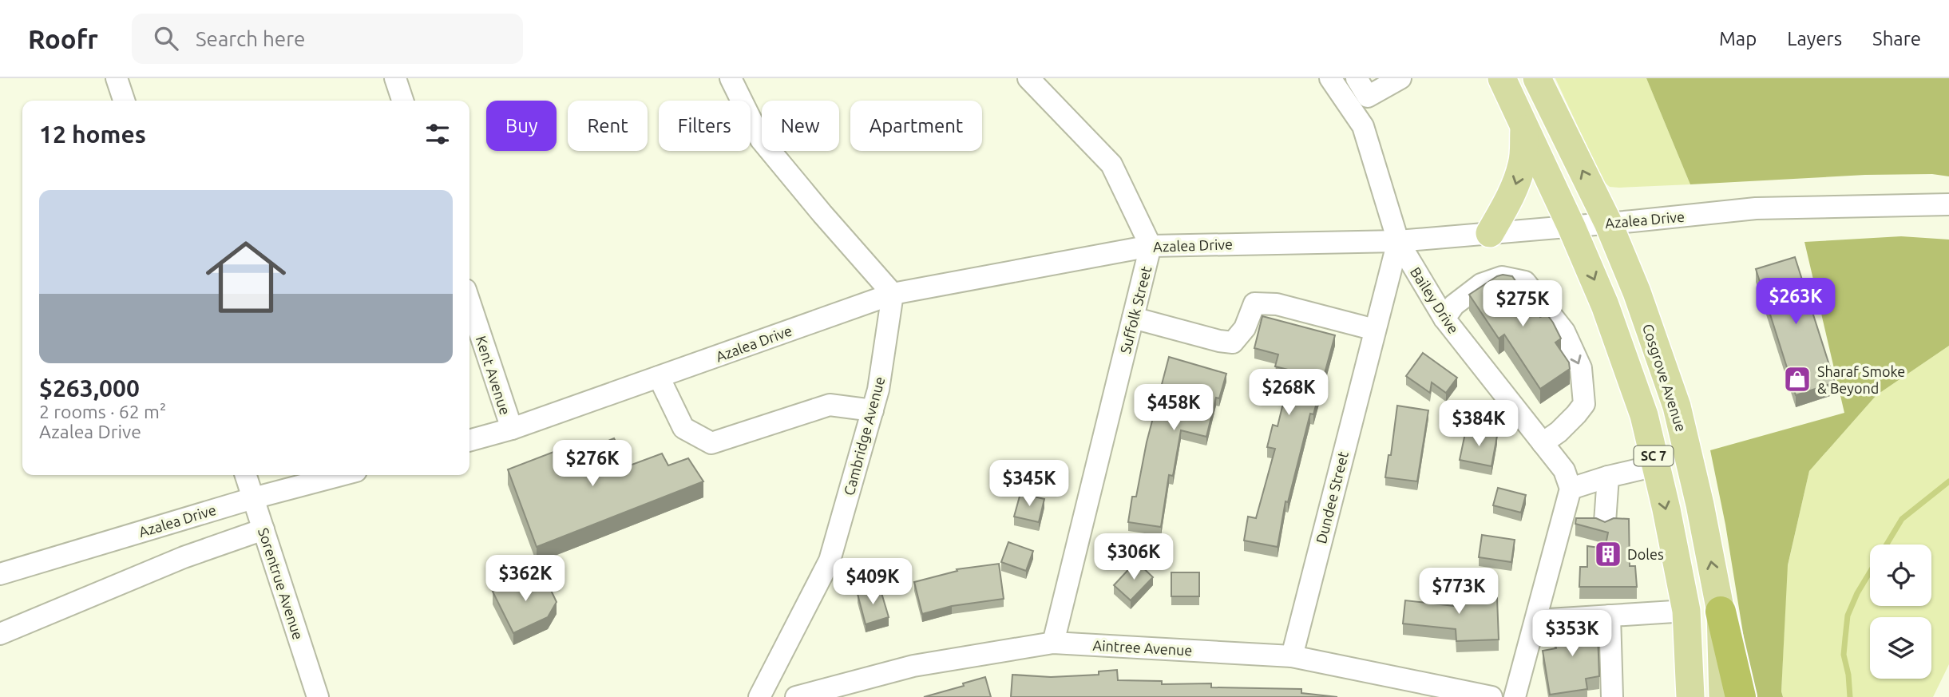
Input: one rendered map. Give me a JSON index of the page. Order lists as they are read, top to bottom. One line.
{"streets":{"main road":["Cosgrove Avenue","SC 7"],"street":["Azalea Drive","Bailey Drive","Suffolk Street","Kent Avenue","Cambridge Avenue","Dundee Street","Sorentrue Avenue","Aintree Avenue"]},"crossings":[["Azalea Drive","Bailey Drive"],["Azalea Drive","Suffolk Street"],["Azalea Drive","Kent Avenue"],["Azalea Drive","Cosgrove Avenue"],["Azalea Drive","Cambridge Avenue"],["Azalea Drive","SC 7"],["Azalea Drive","Dundee Street"],["Azalea Drive","Sorentrue Avenue"],["Bailey Drive","Dundee Street"],["Suffolk Street","Aintree Avenue"],["Dundee Street","Aintree Avenue"]],"places":{"shop":["Sharaf Smoke & Beyond"],"building":["Doles"]},"page":{"header":"Roofr","search":"Search here","nav":["Map","Layers","Share"],"chip":["Buy","Rent","Filters","New","Apartment"],"heading":"12 homes","list":[{"name":"$263,000","note":"2 rooms · 62 m² · Azalea Drive"}],"price":["$263K","$275K","$268K","$458K","$384K","$276K","$345K","$306K","$362K","$409K","$773K","$353K"]}}
